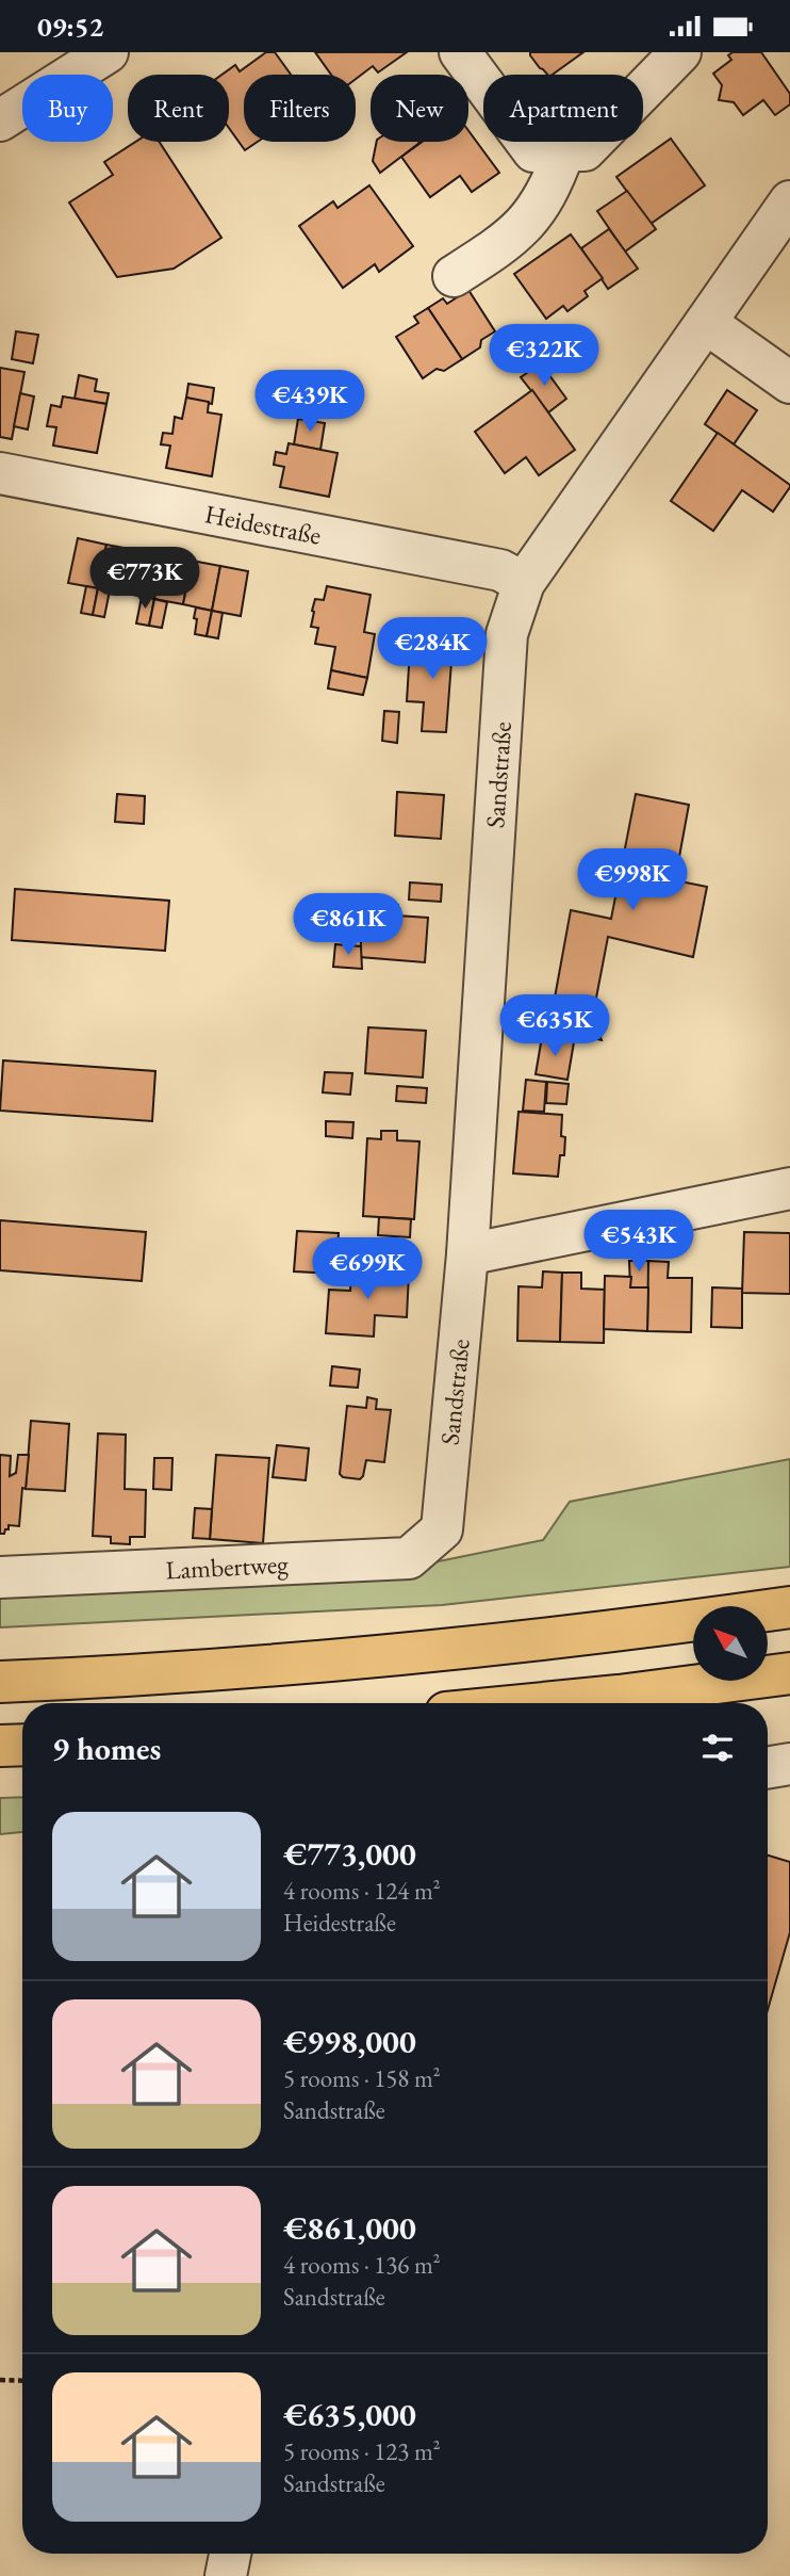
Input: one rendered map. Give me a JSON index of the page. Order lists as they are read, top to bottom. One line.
{"streets":{"street":["Heidestraße","Sandstraße","Lambertweg"]},"crossings":[["Heidestraße","Sandstraße"],["Sandstraße","Lambertweg"]],"north":"top left","page":{"status":"09:52","chip":["Buy","Rent","Filters","New","Apartment"],"price":["€322K","€439K","€773K","€284K","€998K","€861K","€635K","€543K","€699K"],"heading":"9 homes","list":[{"name":"€773,000","note":"4 rooms · 124 m² · Heidestraße"},{"name":"€998,000","note":"5 rooms · 158 m² · Sandstraße"},{"name":"€861,000","note":"4 rooms · 136 m² · Sandstraße"},{"name":"€635,000","note":"5 rooms · 123 m² · Sandstraße"}]}}
